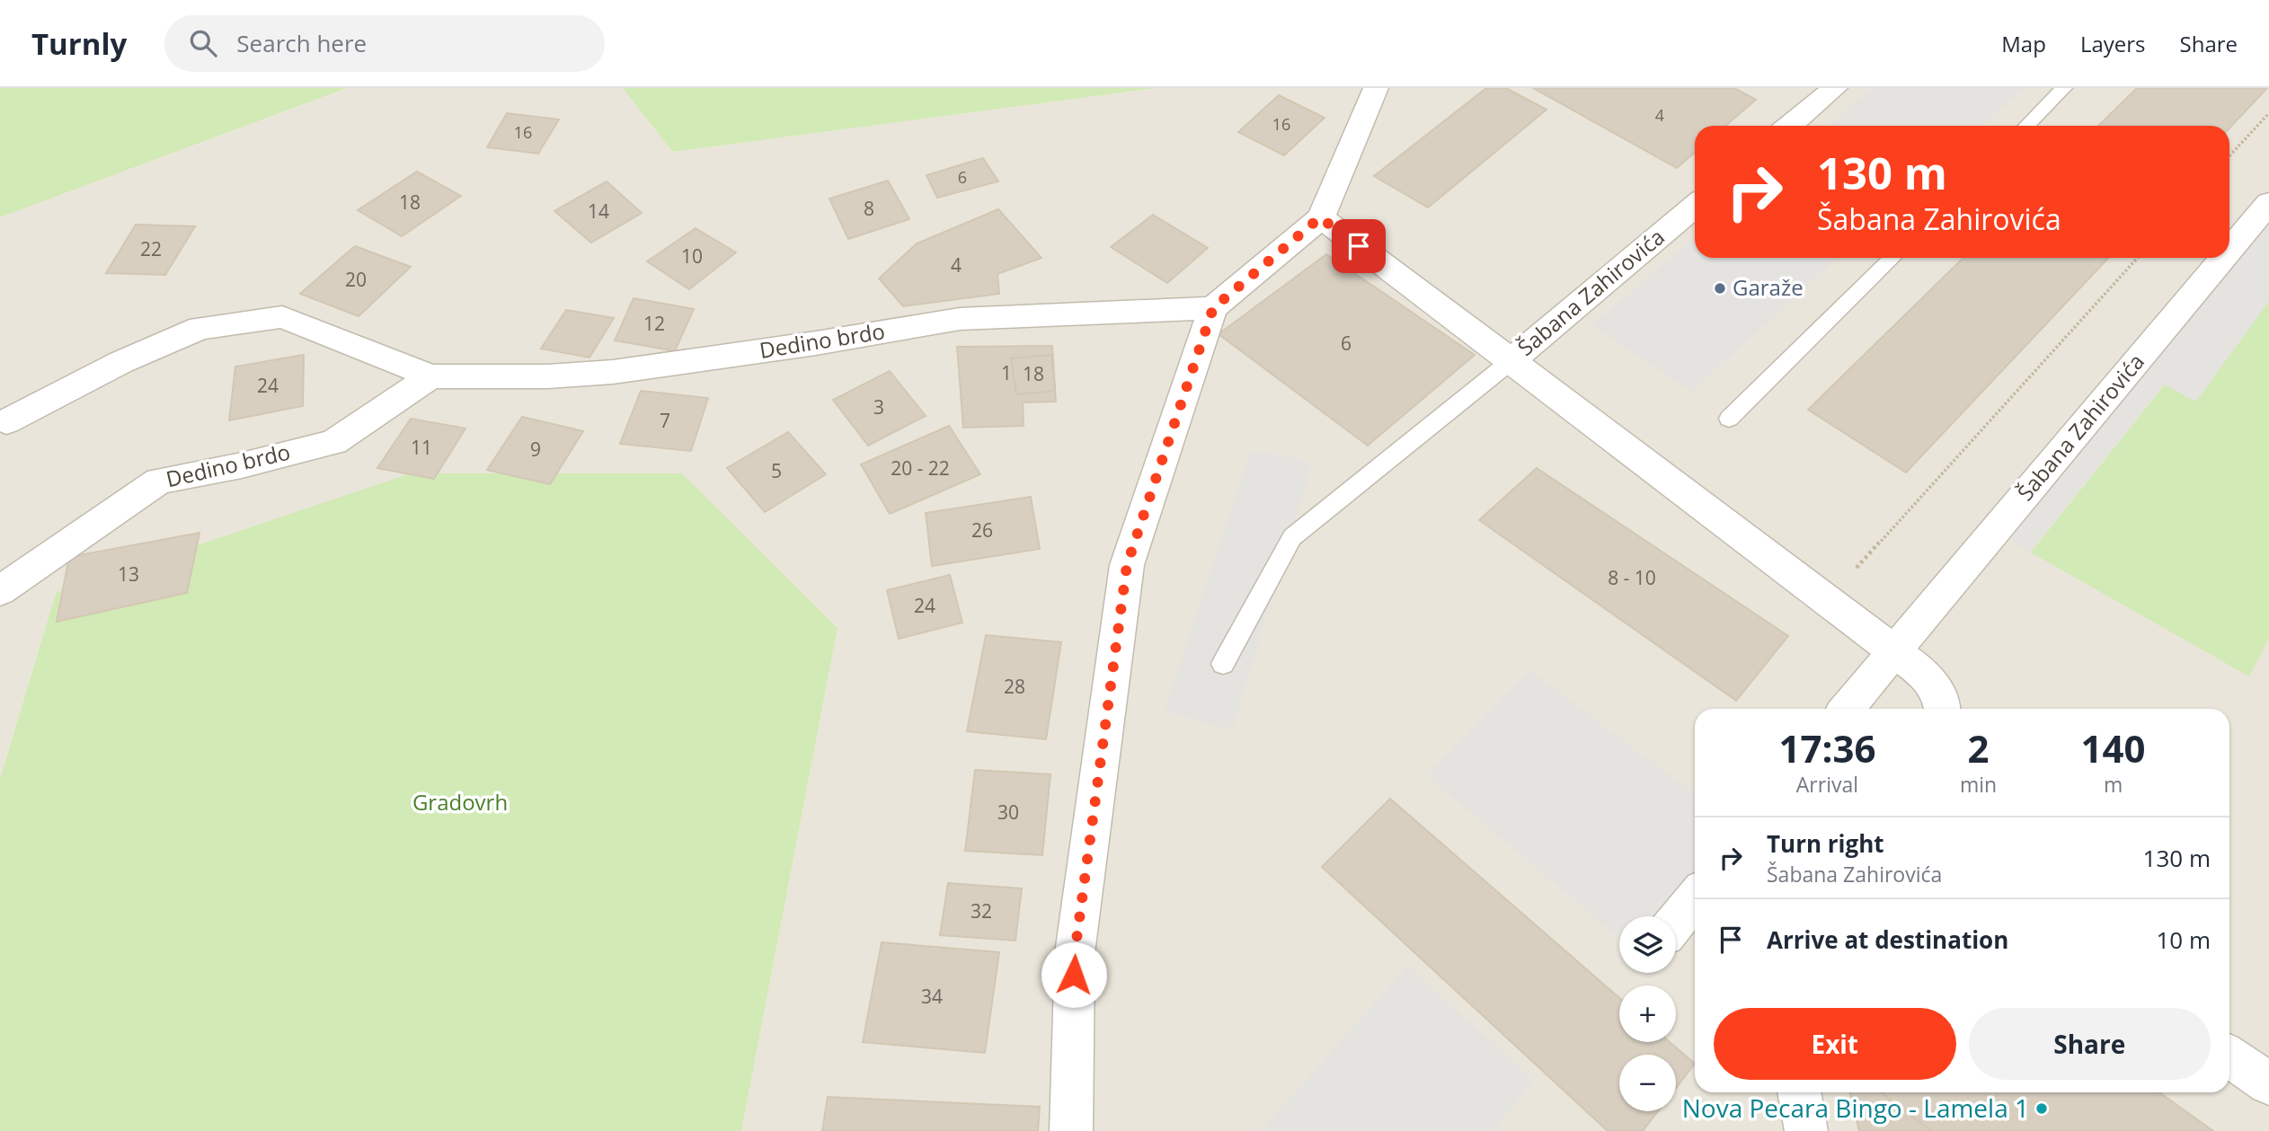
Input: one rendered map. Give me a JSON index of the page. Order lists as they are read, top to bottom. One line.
{"streets":{"street":["Šabana Zahirovića","Dedino brdo"]},"parks":["Gradovrh"],"places":["Garaže","Nova Pecara Bingo - Lamela 1"],"house_numbers":["4","16","16","6","18","8","14","22","10","4","20","12","6","1","18","24","3","7","11","9","20 - 22","5","26","13","8 - 10","24","28","30","32","34"],"page":{"header":"Turnly","search":"Search here","nav":["Map","Layers","Share"],"turn":["130 m","Šabana Zahirovića"],"eta":["17:36","Arrival","2","min","140","m"],"list":[{"name":"Turn right","note":"Šabana Zahirovića","value":"130 m"},{"name":"Arrive at destination","value":"10 m"}],"map_buttons":["+","−"],"buttons":["Exit","Share"]}}
